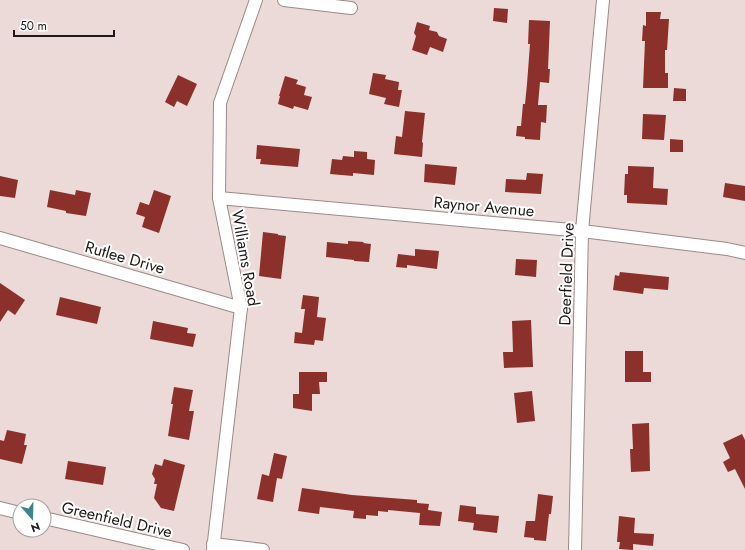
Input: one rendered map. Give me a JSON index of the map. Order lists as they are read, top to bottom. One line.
{"streets":{"street":["Raynor Avenue","Rutlee Drive","Williams Road","Deerfield Drive","Greenfield Drive"]},"crossings":[["Raynor Avenue","Williams Road"],["Raynor Avenue","Deerfield Drive"],["Rutlee Drive","Williams Road"]],"scale_bar":"50 m","north":"bottom"}
